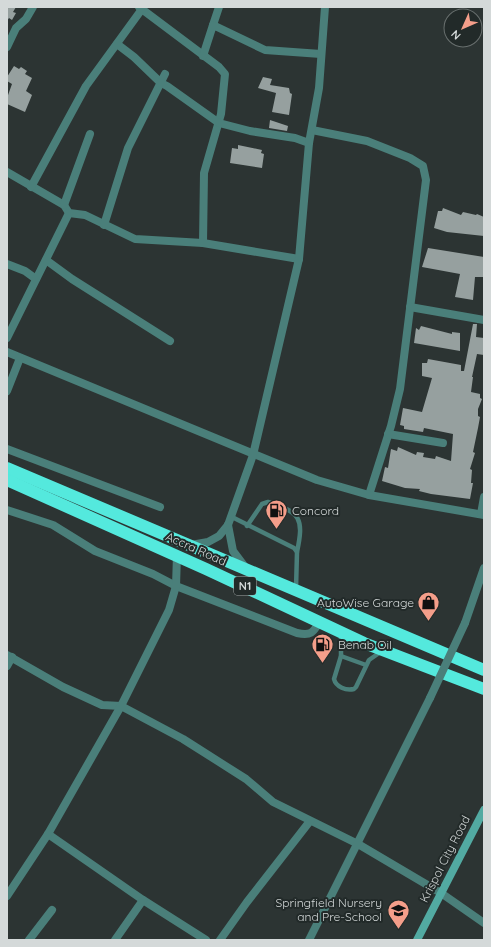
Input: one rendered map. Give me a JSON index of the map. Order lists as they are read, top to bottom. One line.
{"streets":{"highway":["Accra Road","N1"],"street":["Krispol City Road"]},"places":{"fuel station":["Concord","Benab Oil"],"shop":["AutoWise Garage"],"school or university":["Springfield Nursery and Pre-School"]},"north":"bottom left"}
